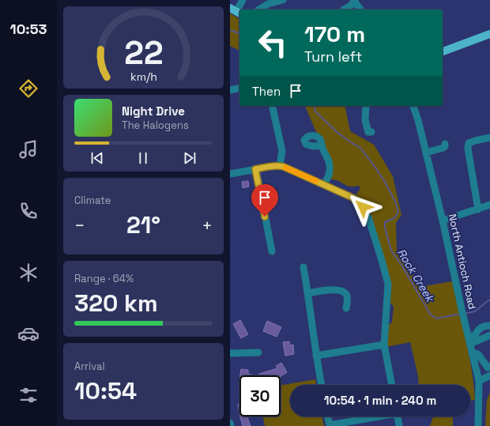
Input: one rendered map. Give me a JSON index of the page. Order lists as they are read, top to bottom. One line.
{"streets":{"street":["North Antioch Road"]},"water":["Rock Creek"],"page":{"tabs":"10:53","turn":["170 m","Turn left"],"then":"Then","song":["Night Drive","The Halogens"],"tile":["Climate",["Range · 64%","320 km"],["Arrival","10:54"]],"heat":["−","21°","+"],"limit":"30","trip":"10:54 · 1 min · 240 m","gauge":["22","km/h"]}}
